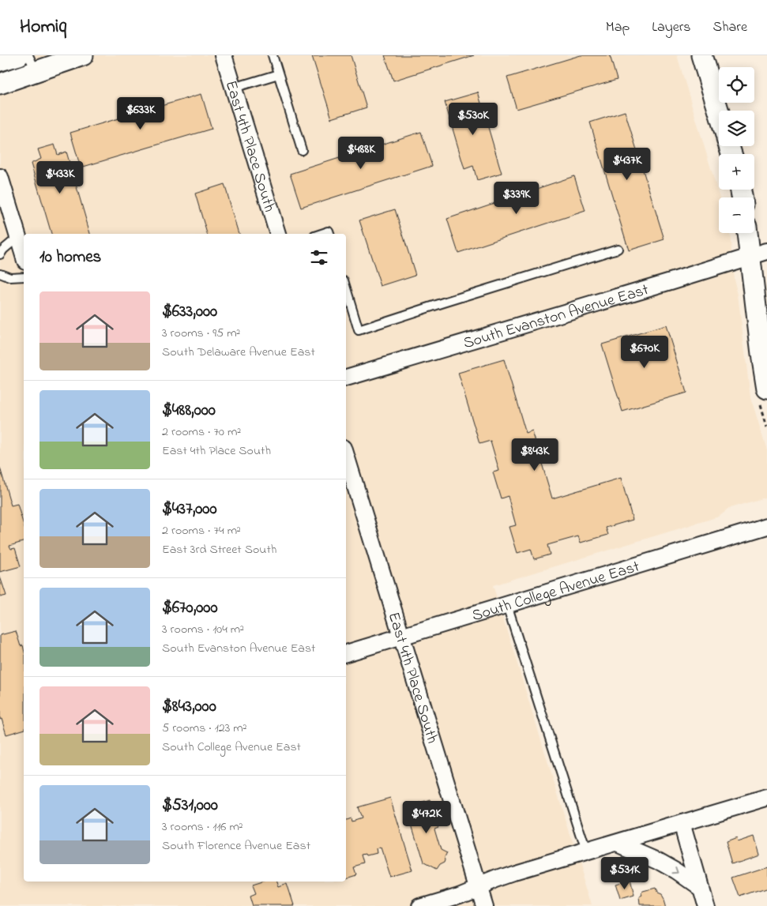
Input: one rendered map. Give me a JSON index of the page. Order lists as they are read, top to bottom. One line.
{"streets":{"street":["East 4th Place South","South Evanston Avenue East","South College Avenue East"]},"crossings":[["East 4th Place South","South College Avenue East"]],"page":{"header":"Homiq","nav":["Map","Layers","Share"],"map_buttons":["+","−"],"price":["$633K","$530K","$488K","$437K","$433K","$339K","$670K","$843K","$472K","$531K"],"heading":"10 homes","list":[{"name":"$633,000","note":"3 rooms · 95 m² · South Delaware Avenue East"},{"name":"$488,000","note":"2 rooms · 70 m² · East 4th Place South"},{"name":"$437,000","note":"2 rooms · 74 m² · East 3rd Street South"},{"name":"$670,000","note":"3 rooms · 104 m² · South Evanston Avenue East"},{"name":"$843,000","note":"5 rooms · 123 m² · South College Avenue East"},{"name":"$531,000","note":"3 rooms · 116 m² · South Florence Avenue East"}]}}
